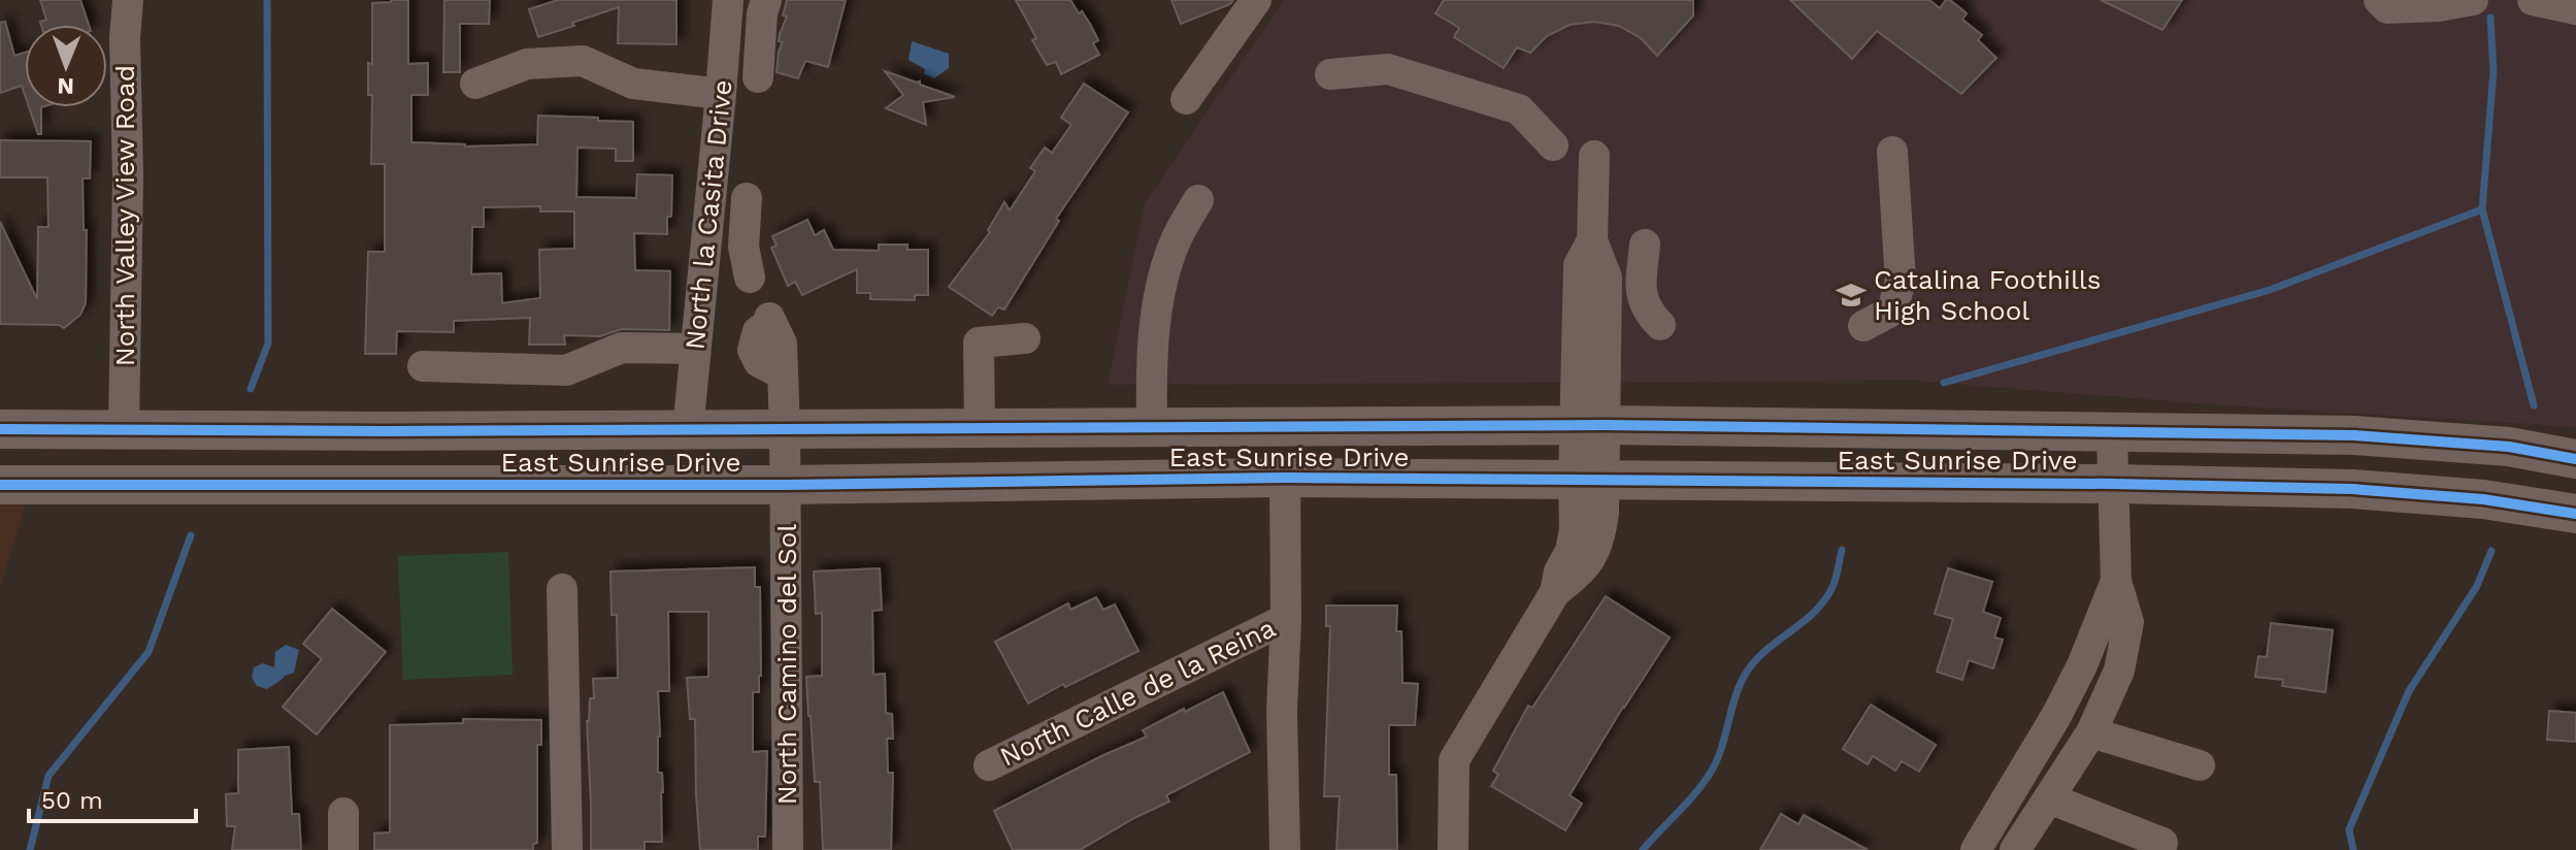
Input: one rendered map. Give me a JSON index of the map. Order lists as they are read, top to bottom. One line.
{"streets":{"main road":["East Sunrise Drive"],"street":["North la Casita Drive","North Valley View Road","North Camino del Sol","North Calle de la Reina"]},"crossings":[["North la Casita Drive","East Sunrise Drive"],["North Valley View Road","East Sunrise Drive"],["East Sunrise Drive","North Camino del Sol"],["East Sunrise Drive","North Calle de la Reina"]],"places":{"school or university":["Catalina Foothills High School"]},"scale_bar":"50 m","north":"bottom"}
